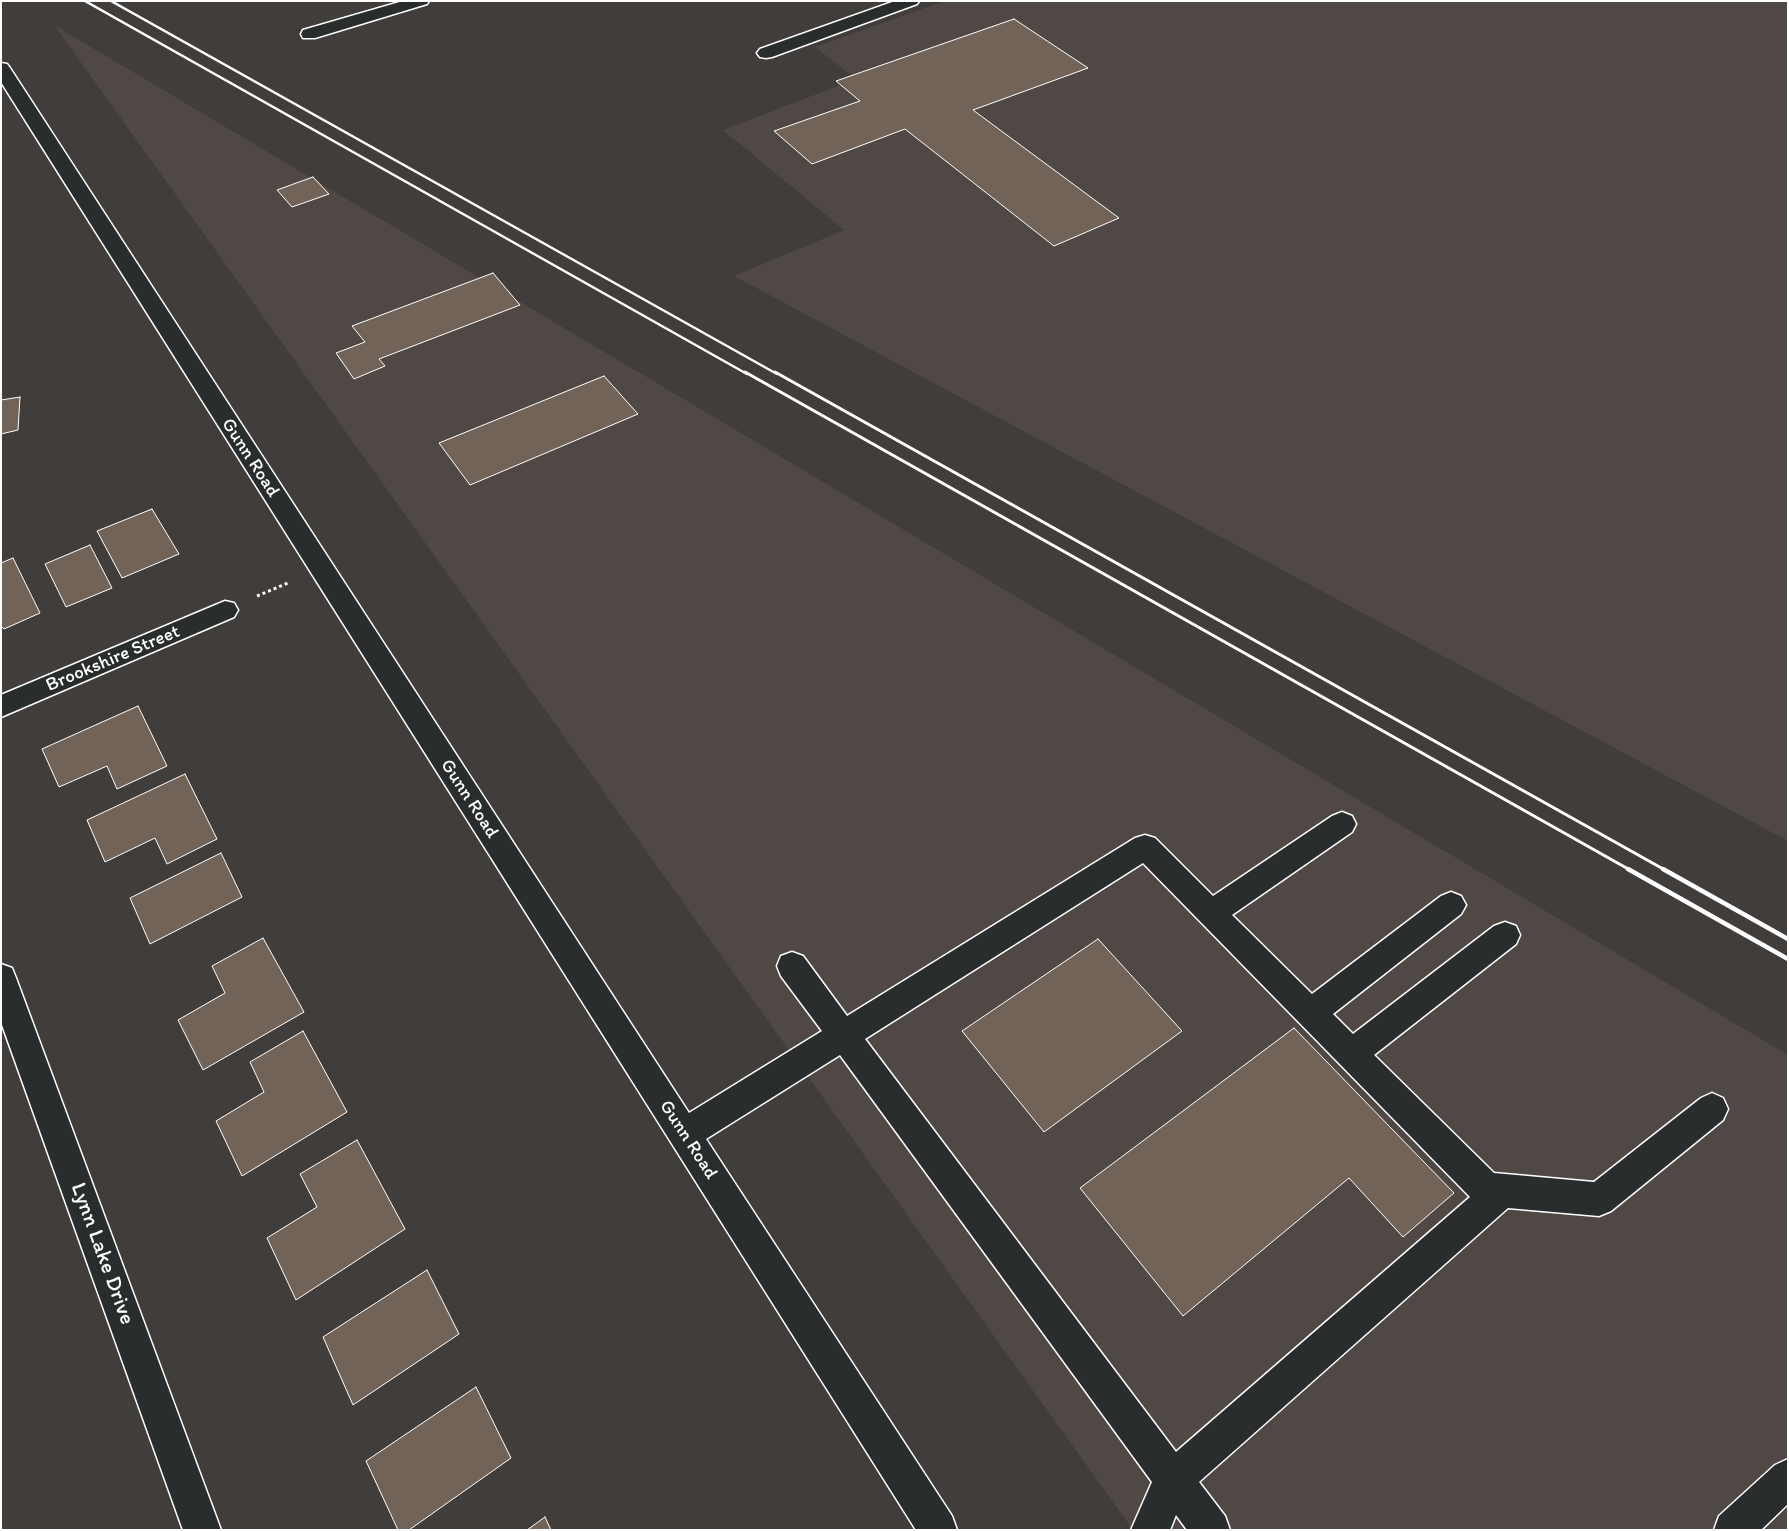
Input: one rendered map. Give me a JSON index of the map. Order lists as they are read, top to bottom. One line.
{"streets":{"street":["Gunn Road","Brookshire Street","Lynn Lake Drive"]}}
